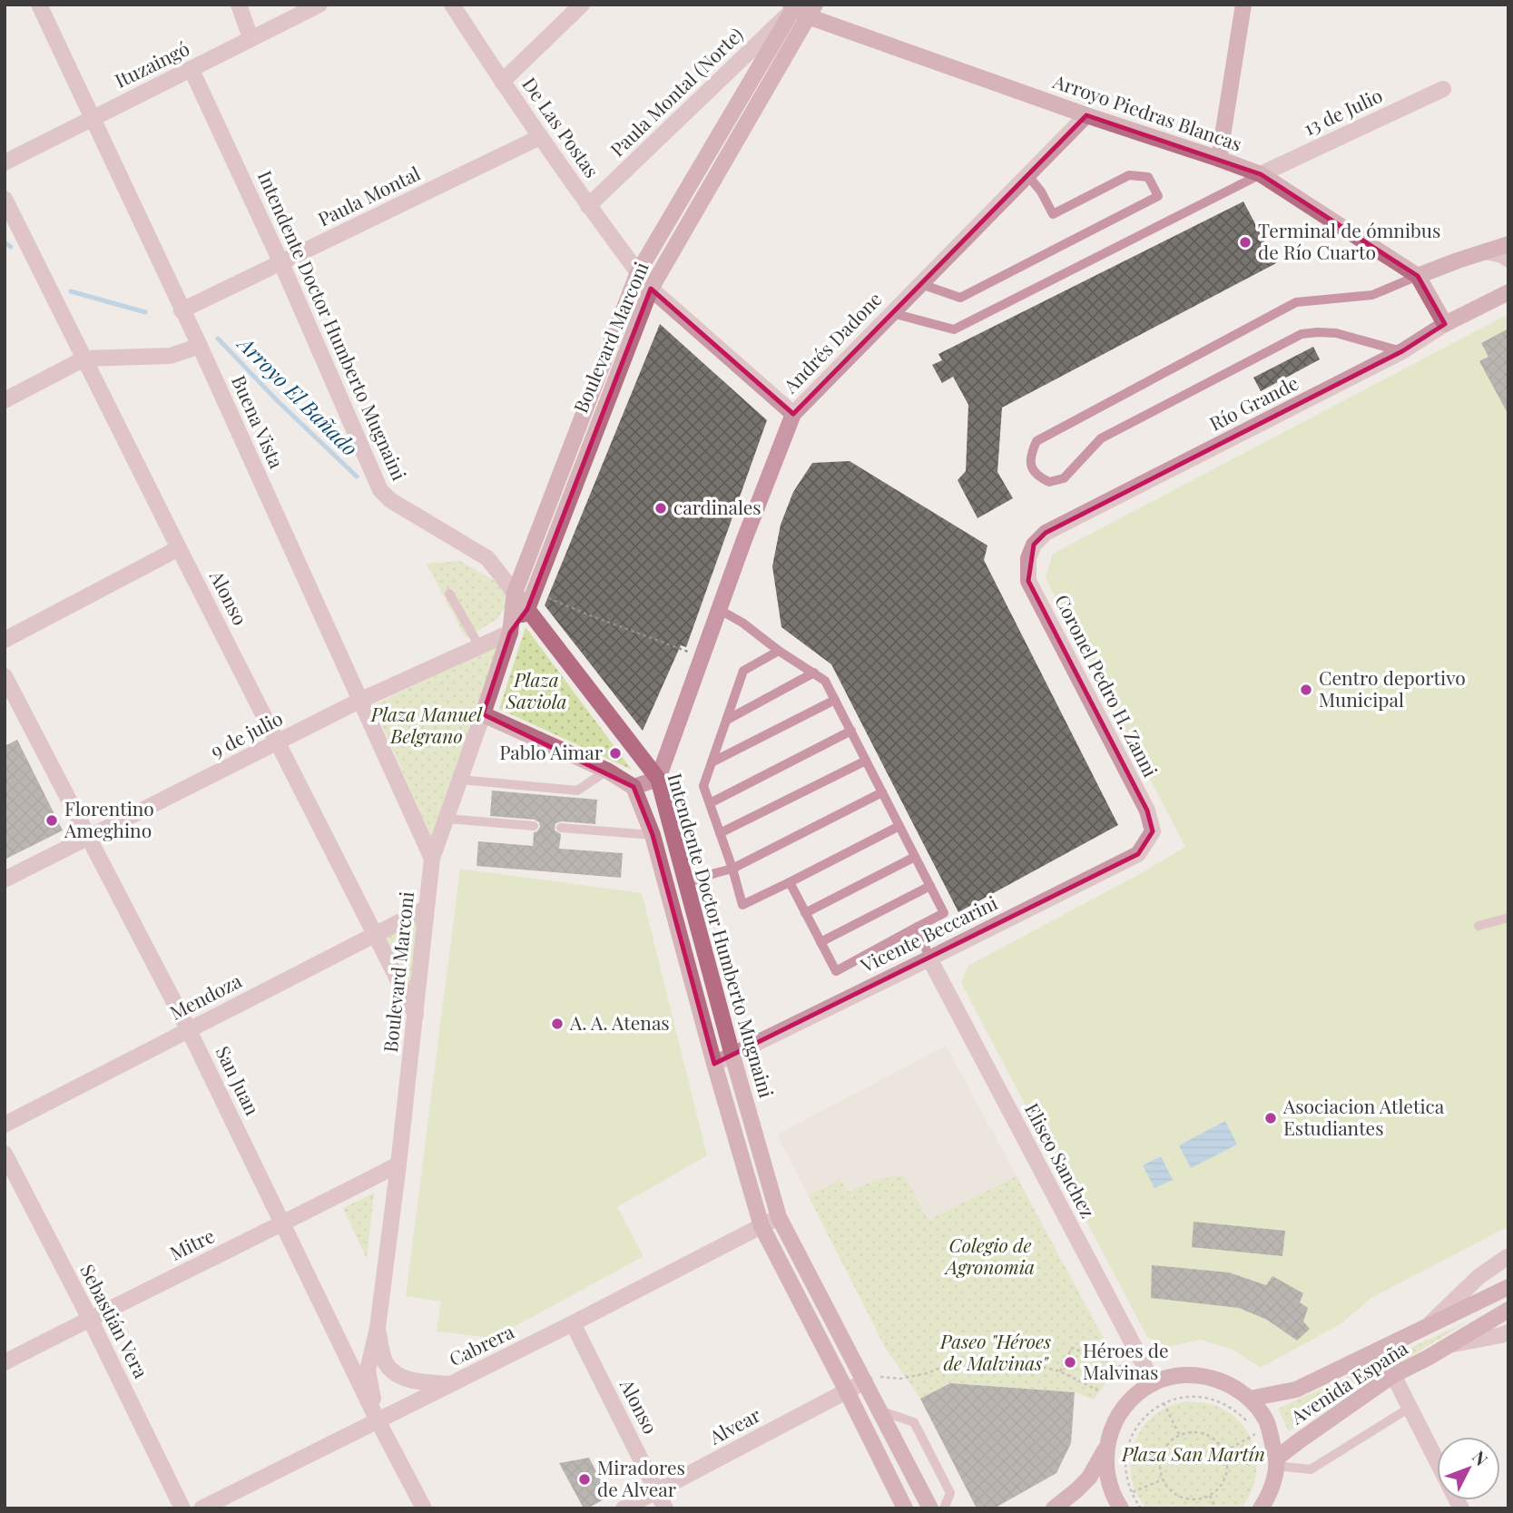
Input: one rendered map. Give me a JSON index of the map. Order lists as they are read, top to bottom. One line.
{"streets":{"main road":["Arroyo Piedras Blancas","Intendente Doctor Humberto Mugnaini","Boulevard Marconi","Río Grande","Avenida España"],"street":["Ituzaingó","Paula Montal (Norte)","13 de Julio","De Las Postas","Paula Montal","Andrés Dadone","Buena Vista","Alonso","Coronel Pedro H. Zanni","9 de julio","Vicente Beccarini","Mendoza","San Juan","Eliseo Sanchez","Mitre","Sebastián Vera","Cabrera","Alvear"]},"crossings":[["Ituzaingó","Intendente Doctor Humberto Mugnaini"],["Ituzaingó","Buena Vista"],["Paula Montal (Norte)","Arroyo Piedras Blancas"],["Paula Montal (Norte)","De Las Postas"],["Paula Montal (Norte)","Boulevard Marconi"],["13 de Julio","Arroyo Piedras Blancas"],["Arroyo Piedras Blancas","Boulevard Marconi"],["Arroyo Piedras Blancas","Andrés Dadone"],["Arroyo Piedras Blancas","Río Grande"],["De Las Postas","Paula Montal"],["De Las Postas","Boulevard Marconi"],["Paula Montal","Intendente Doctor Humberto Mugnaini"],["Paula Montal","Buena Vista"],["Intendente Doctor Humberto Mugnaini","Boulevard Marconi"],["Intendente Doctor Humberto Mugnaini","Andrés Dadone"],["Intendente Doctor Humberto Mugnaini","Vicente Beccarini"],["Intendente Doctor Humberto Mugnaini","Cabrera"],["Intendente Doctor Humberto Mugnaini","Alvear"],["Boulevard Marconi","Buena Vista"],["Boulevard Marconi","Alonso"],["Boulevard Marconi","9 de julio"],["Boulevard Marconi","Mendoza"],["Boulevard Marconi","San Juan"],["Boulevard Marconi","Mitre"],["Boulevard Marconi","Cabrera"],["Río Grande","Coronel Pedro H. Zanni"],["Buena Vista","9 de julio"],["Alonso","9 de julio"],["Alonso","Mendoza"],["Alonso","Cabrera"],["Alonso","Alvear"],["Coronel Pedro H. Zanni","Vicente Beccarini"],["9 de julio","San Juan"],["Vicente Beccarini","Eliseo Sanchez"],["Mendoza","San Juan"],["San Juan","Mitre"],["San Juan","Cabrera"],["Mitre","Sebastián Vera"]],"water":["Arroyo El Bañado"],"parks":["Plaza Saviola","Plaza Manuel Belgrano","Colegio de Agronomia","Paseo \"Héroes de Malvinas\"","Plaza San Martín"],"places":["Terminal de ómnibus de Río Cuarto","cardinales","Centro deportivo Municipal","Pablo Aimar","Florentino Ameghino","A. A. Atenas","Asociacion Atletica Estudiantes","Héroes de Malvinas","Miradores de Alvear"],"north":"top right"}
